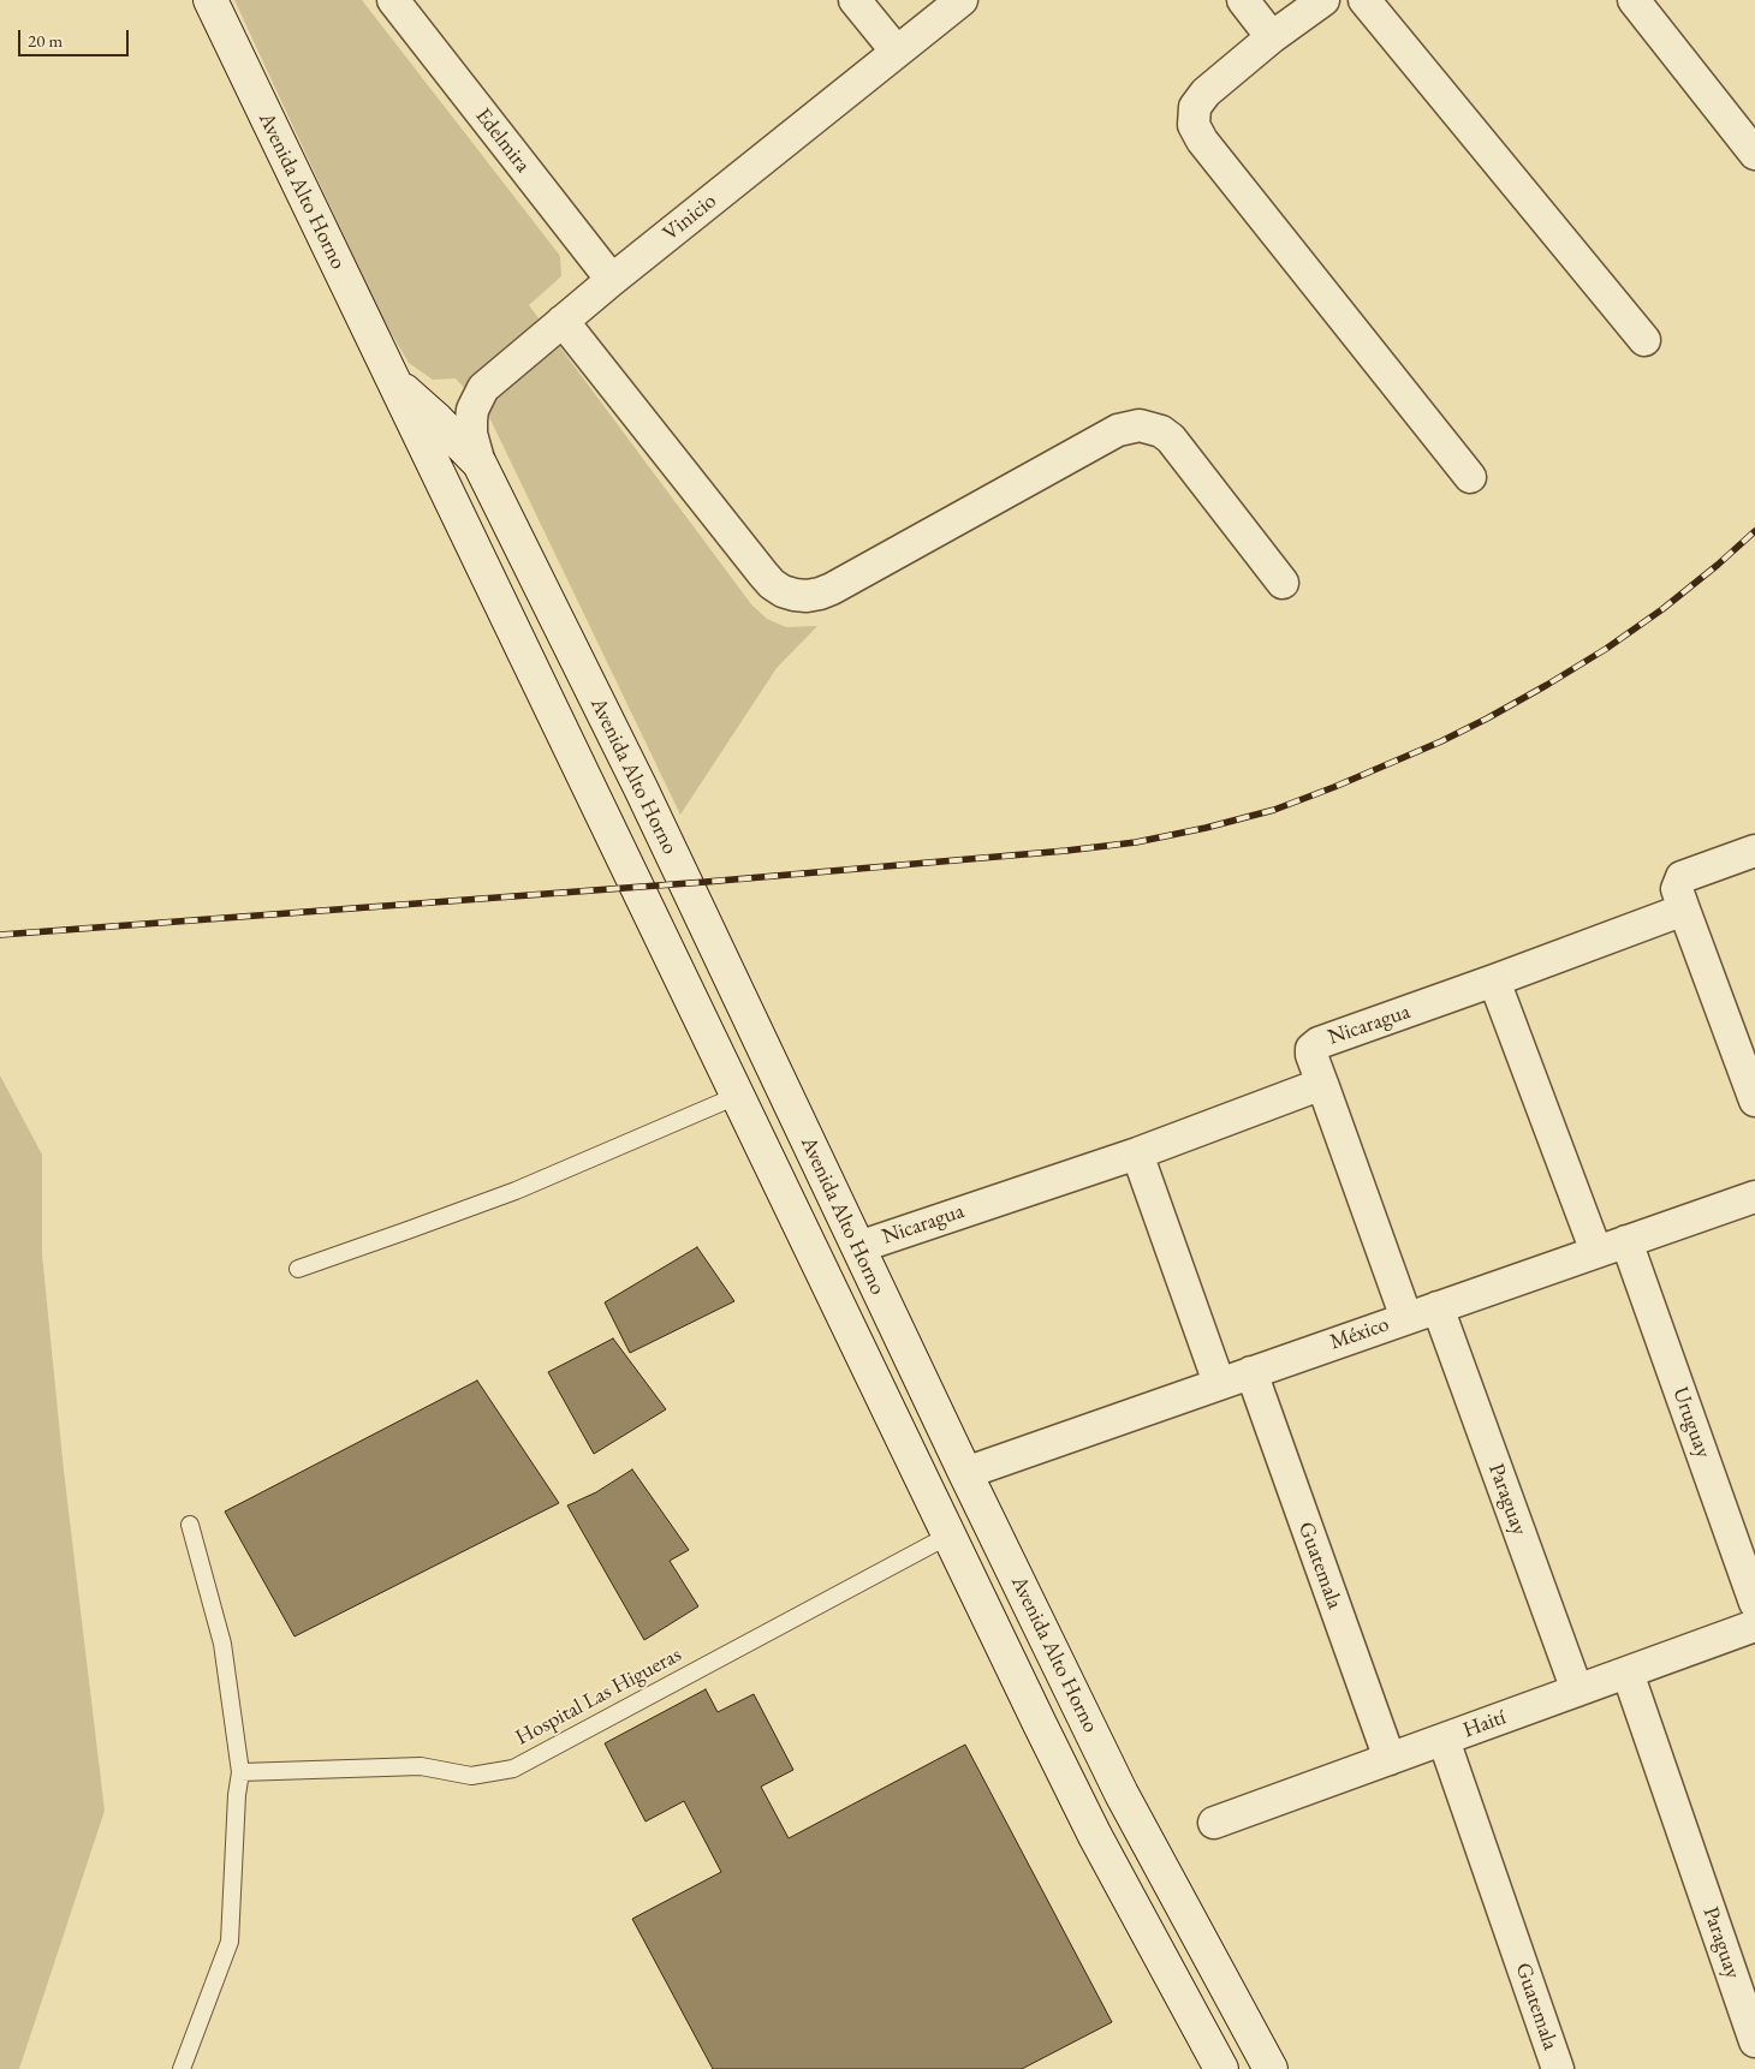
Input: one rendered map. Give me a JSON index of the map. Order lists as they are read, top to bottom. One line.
{"streets":{"main road":["Avenida Alto Horno"],"street":["Edelmira","Vinicio","Nicaragua","México","Uruguay","Paraguay","Guatemala","Haití"],"lane":["Hospital Las Higueras"]},"crossings":[["Edelmira","Vinicio"],["Avenida Alto Horno","Vinicio"],["Avenida Alto Horno","Nicaragua"],["Avenida Alto Horno","México"],["Avenida Alto Horno","Hospital Las Higueras"],["México","Uruguay"],["México","Paraguay"],["México","Guatemala"],["Paraguay","Haití"],["Guatemala","Haití"]],"scale_bar":"20 m"}
